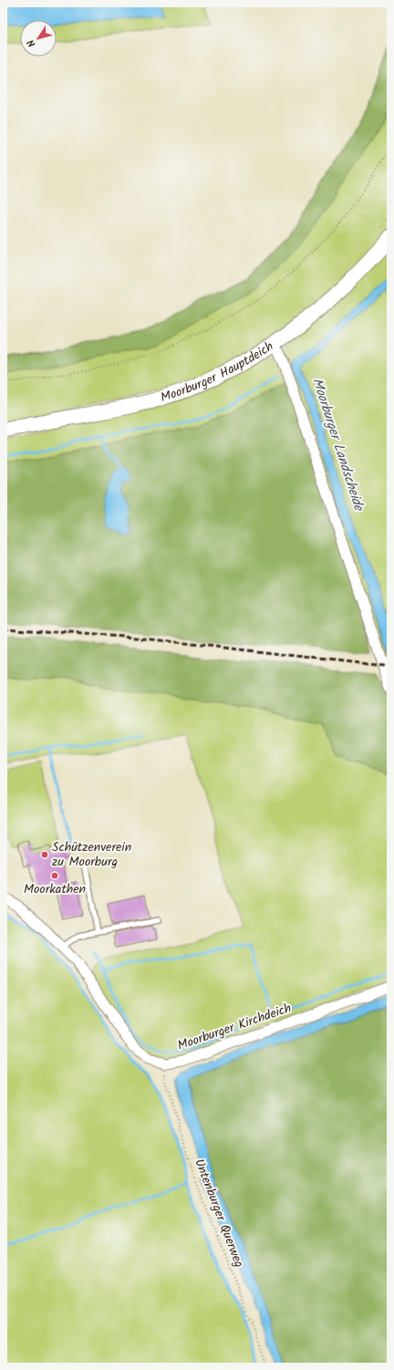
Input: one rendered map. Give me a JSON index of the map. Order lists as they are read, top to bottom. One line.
{"streets":{"main road":["Moorburger Hauptdeich"],"street":["Moorburger Kirchdeich"],"path":["Untenburger Querweg"]},"crossings":[["Moorburger Kirchdeich","Untenburger Querweg"]],"water":["Moorburger Landscheide"],"places":["Schützenverein zu Moorburg","Moorkathen"],"north":"bottom left"}
